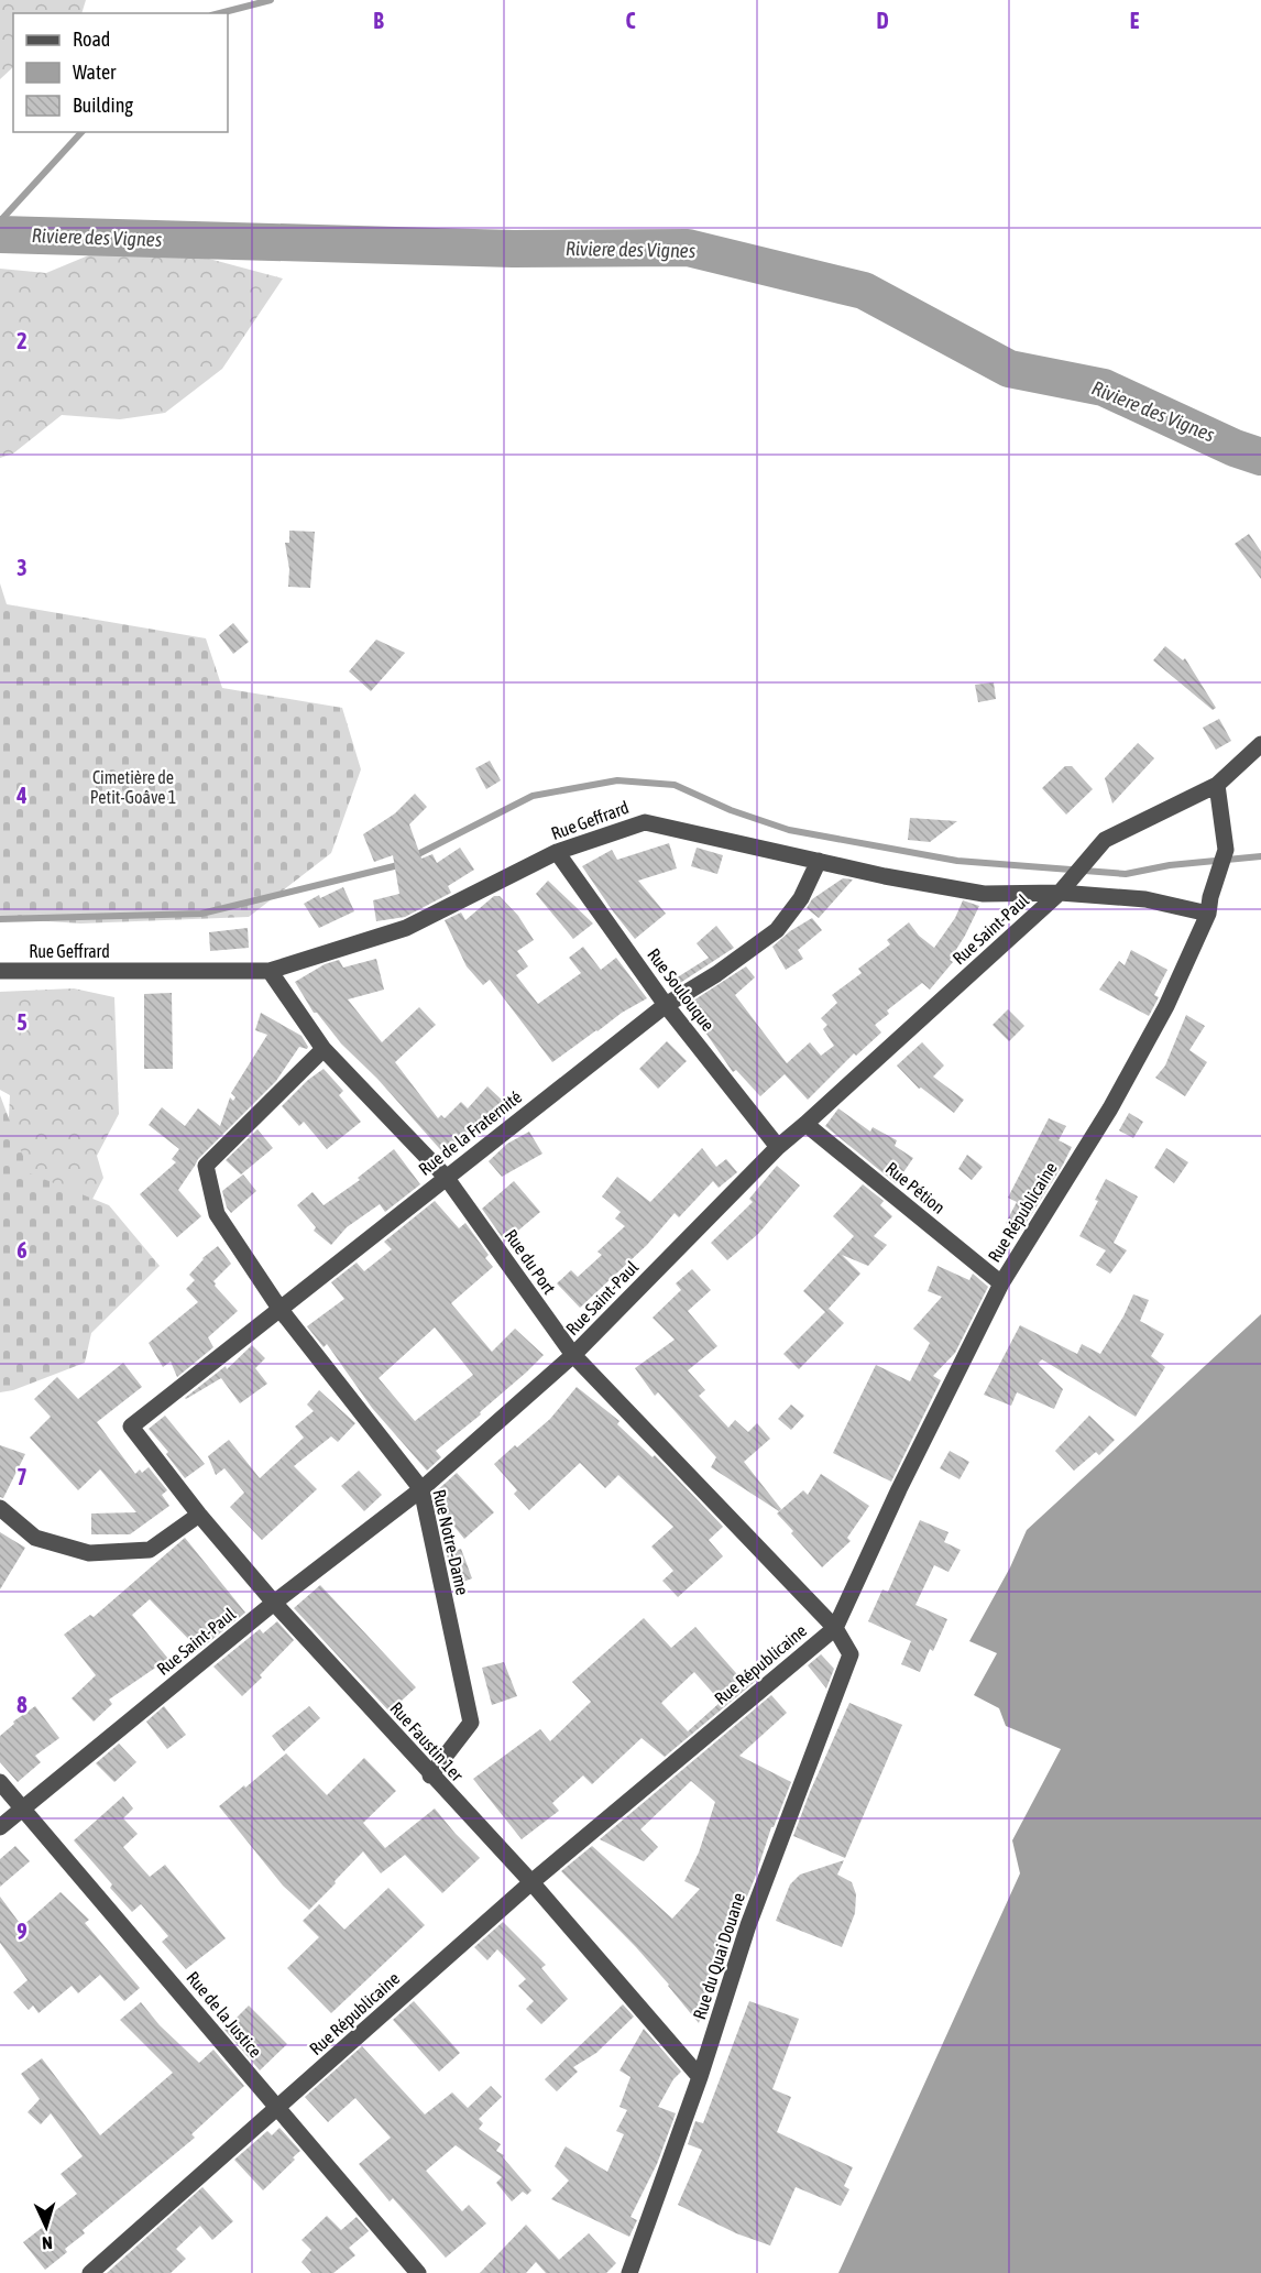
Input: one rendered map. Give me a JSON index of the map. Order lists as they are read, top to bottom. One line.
{"streets":{"street":["Rue Geffrard","Rue Saint-Paul","Rue Soulouque","Rue de la Fraternité","Rue Pétion","Rue Républicaine","Rue du Port","Rue Notre-Dame","Rue Faustin 1er","Rue du Quai Douane","Rue de la Justice"]},"crossings":[["Rue Geffrard","Rue Saint-Paul"],["Rue Geffrard","Rue Soulouque"],["Rue Geffrard","Rue de la Fraternité"],["Rue Geffrard","Rue Républicaine"],["Rue Geffrard","Rue du Port"],["Rue Saint-Paul","Rue Soulouque"],["Rue Saint-Paul","Rue Pétion"],["Rue Saint-Paul","Rue Républicaine"],["Rue Saint-Paul","Rue du Port"],["Rue Saint-Paul","Rue Notre-Dame"],["Rue Saint-Paul","Rue Faustin 1er"],["Rue Saint-Paul","Rue de la Justice"],["Rue Soulouque","Rue de la Fraternité"],["Rue de la Fraternité","Rue du Port"],["Rue de la Fraternité","Rue Notre-Dame"],["Rue de la Fraternité","Rue Faustin 1er"],["Rue Pétion","Rue Républicaine"],["Rue Républicaine","Rue du Port"],["Rue Républicaine","Rue Faustin 1er"],["Rue Républicaine","Rue de la Justice"],["Rue du Port","Rue Notre-Dame"],["Rue du Port","Rue du Quai Douane"],["Rue Notre-Dame","Rue Faustin 1er"],["Rue Faustin 1er","Rue du Quai Douane"]],"water":["Riviere des Vignes"],"parks":["Cimetière de Petit-Goâve 1"],"legend":["Road","Water","Building"],"north":"bottom","grid":{"columns":["B","C","D","E"],"rows":["2","3","4","5","6","7","8","9"]}}
